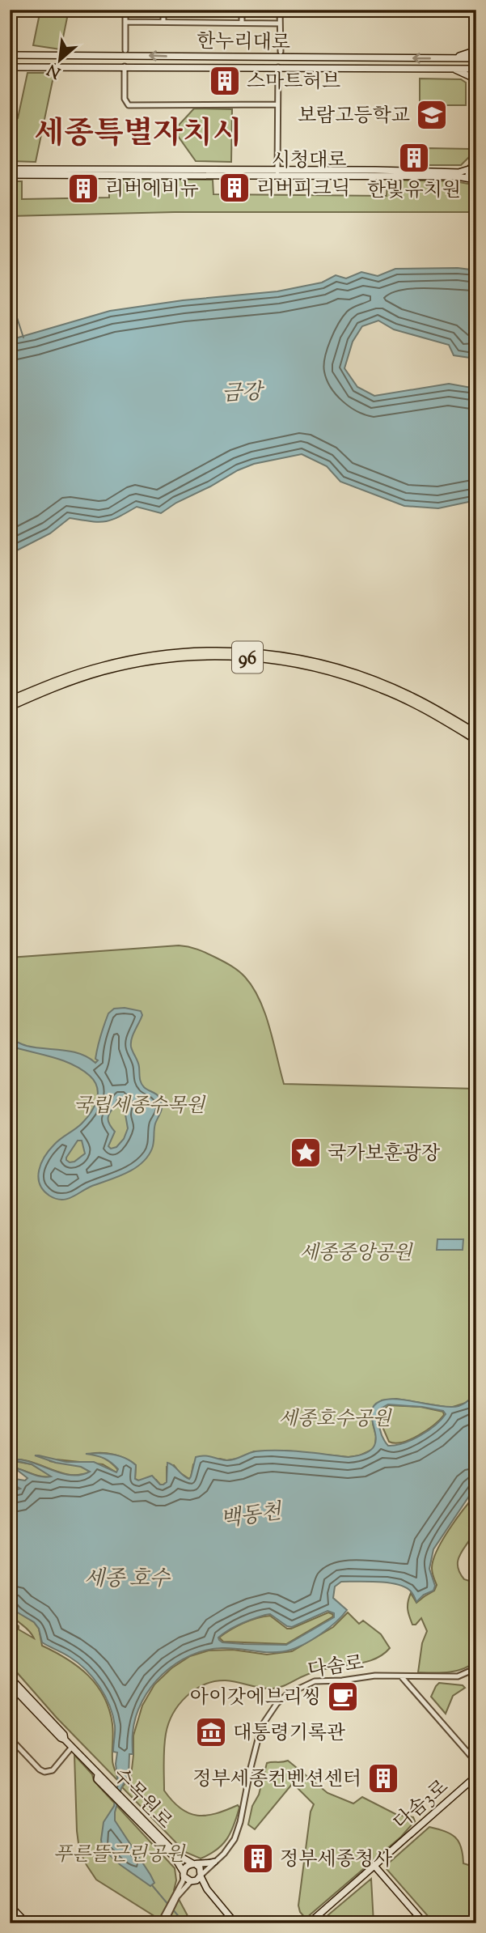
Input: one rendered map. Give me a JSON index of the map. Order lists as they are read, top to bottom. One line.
{"streets":{"main road":["96"],"street":["한누리대로","시청대로","다솜로","수목원로","다솜3로"]},"crossings":[["다솜로","수목원로"]],"districts":["세종특별자치시"],"water":["금강","백동천","세종 호수"],"parks":["국립세종수목원","세종중앙공원","세종호수공원","푸른뜰근린공원"],"places":{"building":["스마트허브","한빛유치원","리버피크닉","리버에비뉴","정부세종컨벤션센터","정부세종청사"],"school or university":["보람고등학교"],"place":["국가보훈광장"],"cafe":["아이갓에브리씽"],"museum":["대통령기록관"]},"north":"bottom left"}
